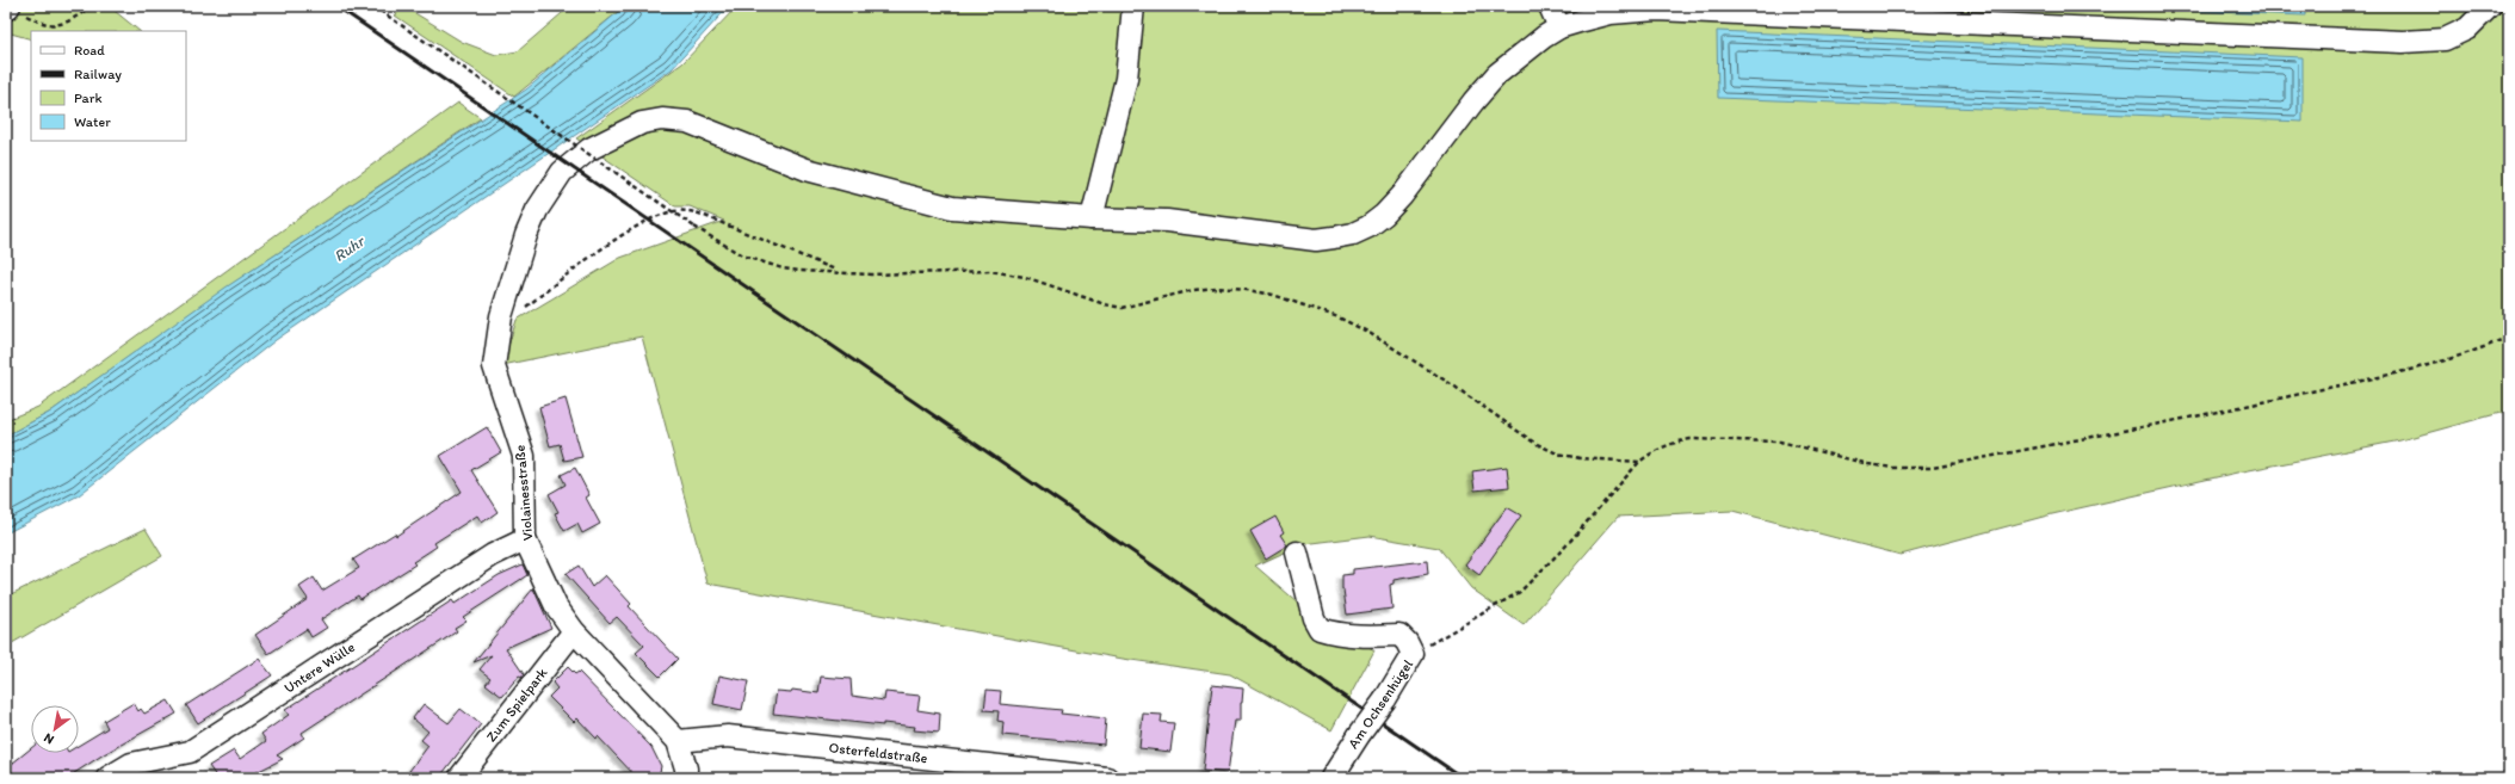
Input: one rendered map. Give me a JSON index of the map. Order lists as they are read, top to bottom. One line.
{"streets":{"street":["Violainesstraße","Untere Wülle","Am Ochsenhügel","Zum Spielpark","Osterfeldstraße"]},"crossings":[["Violainesstraße","Untere Wülle"],["Violainesstraße","Zum Spielpark"],["Violainesstraße","Osterfeldstraße"]],"water":["Ruhr"],"legend":["Road","Railway","Park","Water"],"north":"bottom left"}
